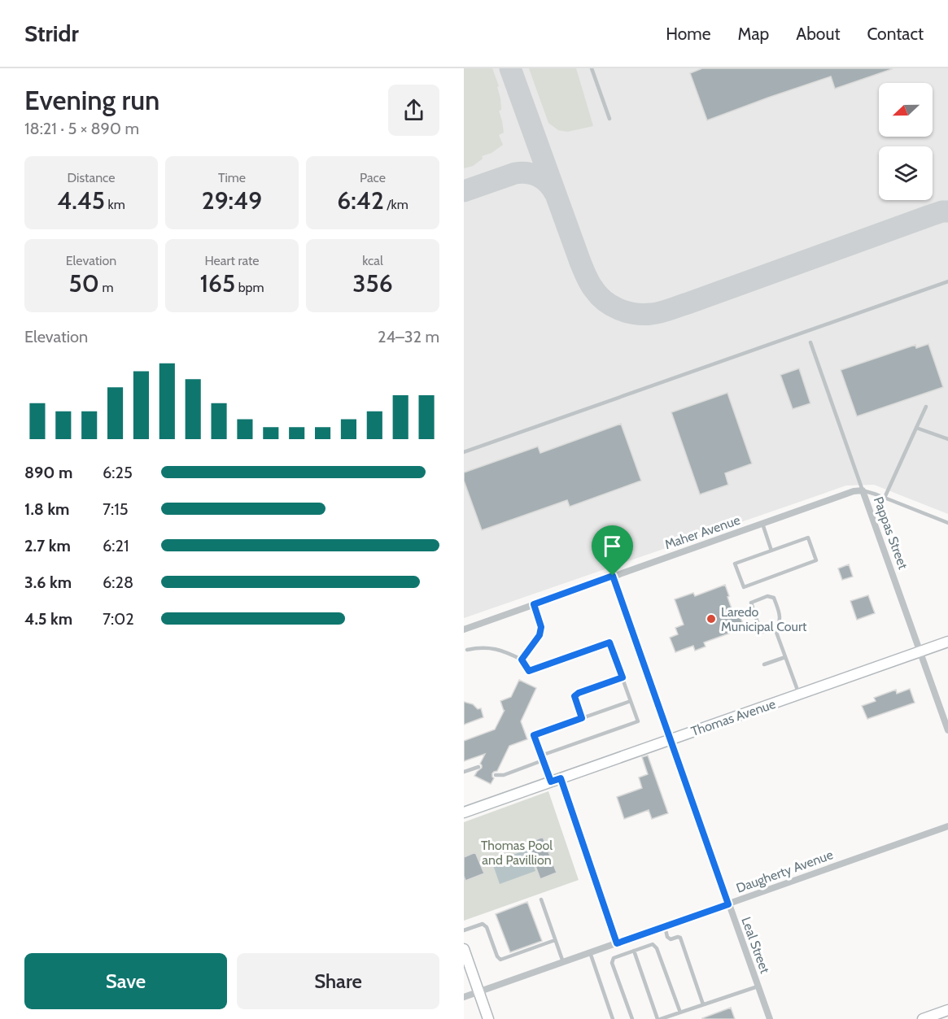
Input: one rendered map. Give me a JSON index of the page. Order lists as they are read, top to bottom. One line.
{"streets":{"street":["Maher Avenue","Pappas Street","Thomas Avenue","Daugherty Avenue","Leal Street"]},"crossings":[["Maher Avenue","Pappas Street"],["Maher Avenue","Leal Street"],["Pappas Street","Thomas Avenue"],["Thomas Avenue","Leal Street"],["Daugherty Avenue","Leal Street"]],"parks":["Thomas Pool and Pavillion"],"places":["Laredo Municipal Court"],"north":"left","page":{"header":"Stridr","nav":["Home","Map","About","Contact"],"heading":["Evening run","18:21 · 5 × 890 m"],"stats":[["Distance","4.45 km"],["Time","29:49"],["Pace","6:42 /km"],["Elevation","50 m"],["Heart rate","165 bpm"],["kcal","356"]],"chart":["Elevation","24–32 m"],"list":[{"name":"890 m","note":"6:25"},{"name":"1.8 km","note":"7:15"},{"name":"2.7 km","note":"6:21"},{"name":"3.6 km","note":"6:28"},{"name":"4.5 km","note":"7:02"}],"buttons":["Save","Share"]}}
